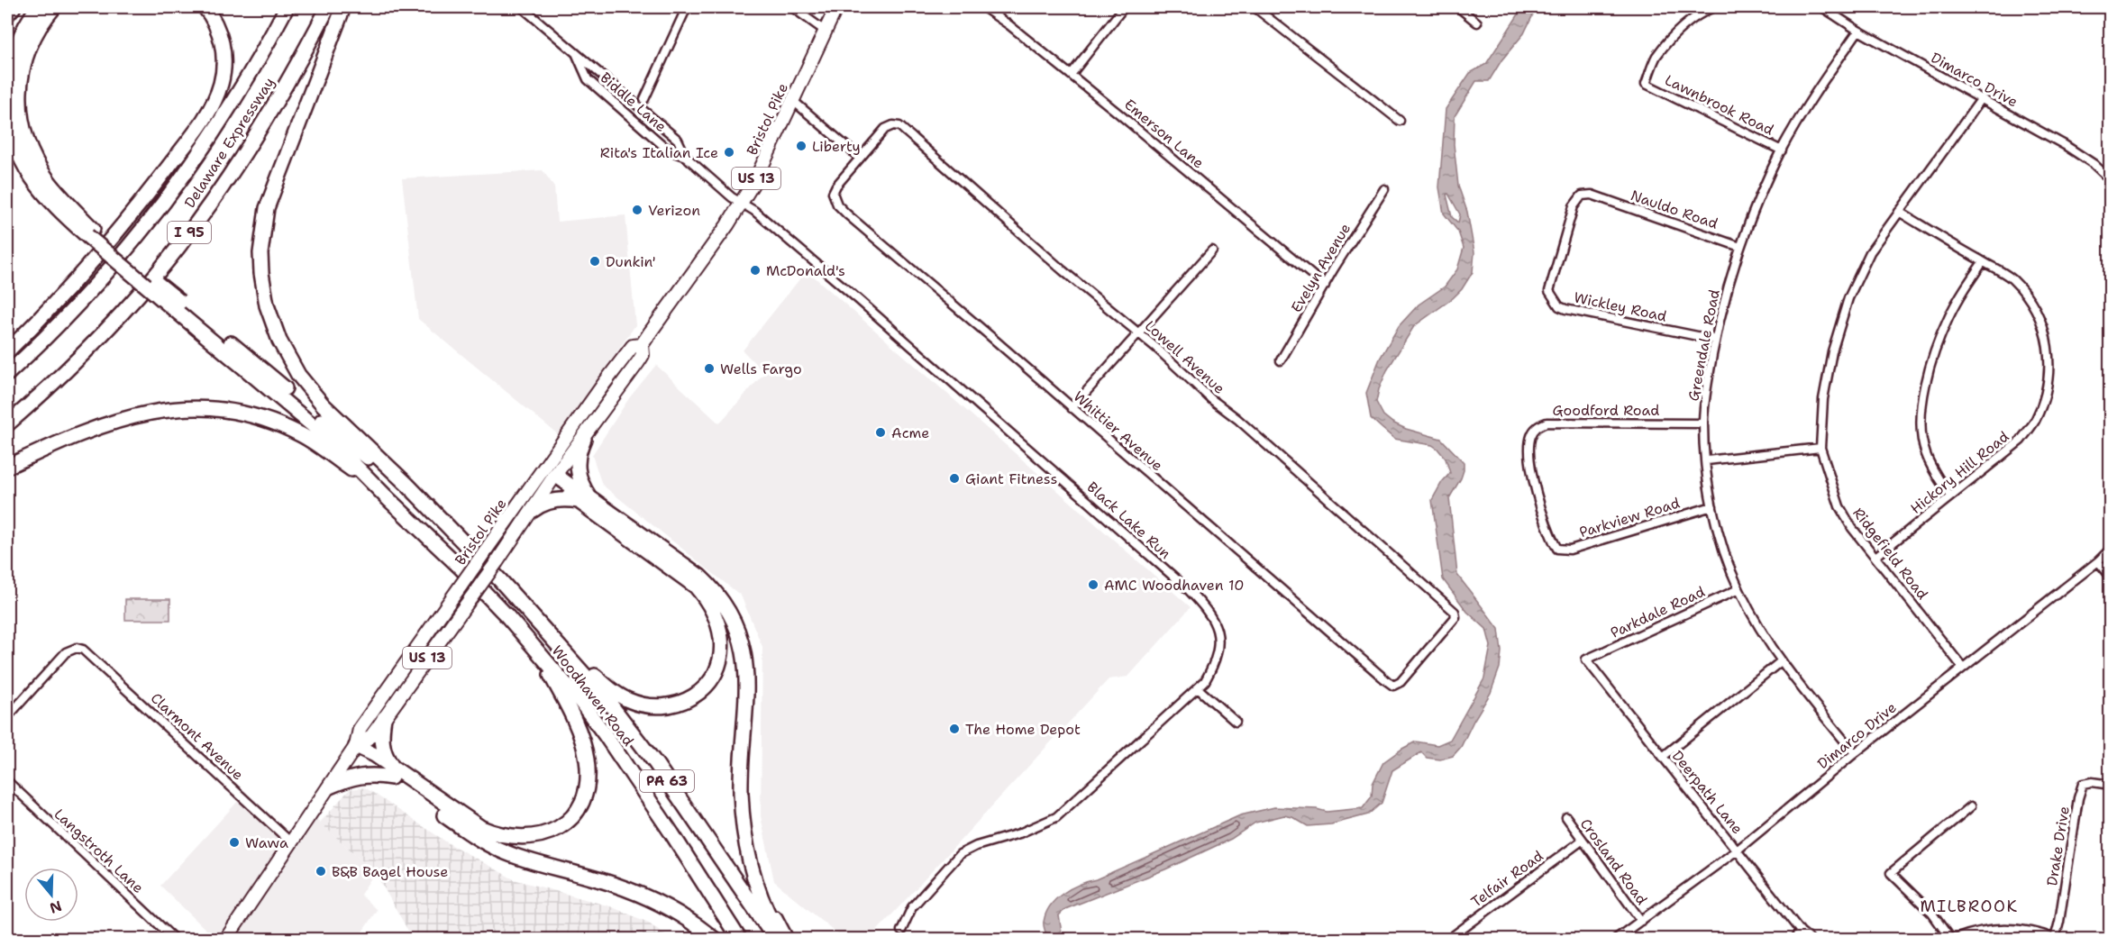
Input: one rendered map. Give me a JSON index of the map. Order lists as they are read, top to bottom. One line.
{"streets":{"highway":["Delaware Expressway","I 95","Woodhaven Road","PA 63"],"main road":["Bristol Pike","US 13"],"street":["Dimarco Drive","Biddle Lane","Lawnbrook Road","Emerson Lane","Nauldo Road","Evelyn Avenue","Wickley Road","Greendale Road","Lowell Avenue","Goodford Road","Whittier Avenue","Hickory Hill Road","Parkview Road","Black Lake Run","Ridgefield Road","Parkdale Road","Clarmont Avenue","Deerpath Lane","Drake Drive","Langstroth Lane","Crosland Road","Telfair Road"]},"crossings":[["Dimarco Drive","Greendale Road"],["Dimarco Drive","Ridgefield Road"],["Dimarco Drive","Deerpath Lane"],["Dimarco Drive","Crosland Road"],["Biddle Lane","Bristol Pike"],["Biddle Lane","Black Lake Run"],["Lawnbrook Road","Greendale Road"],["Bristol Pike","Black Lake Run"],["Bristol Pike","Clarmont Avenue"],["Emerson Lane","Evelyn Avenue"],["Nauldo Road","Wickley Road"],["Nauldo Road","Greendale Road"],["Wickley Road","Greendale Road"],["Greendale Road","Goodford Road"],["Greendale Road","Parkview Road"],["Greendale Road","Parkdale Road"],["Lowell Avenue","Whittier Avenue"],["Goodford Road","Parkview Road"],["Hickory Hill Road","Ridgefield Road"],["Parkdale Road","Deerpath Lane"],["Crosland Road","Telfair Road"]],"districts":["MILBROOK"],"places":["Liberty","Rita's Italian Ice","Verizon","Dunkin'","McDonald's","Wells Fargo","Acme","Giant Fitness","AMC Woodhaven 10","The Home Depot","Wawa","B&B Bagel House"],"north":"bottom"}
